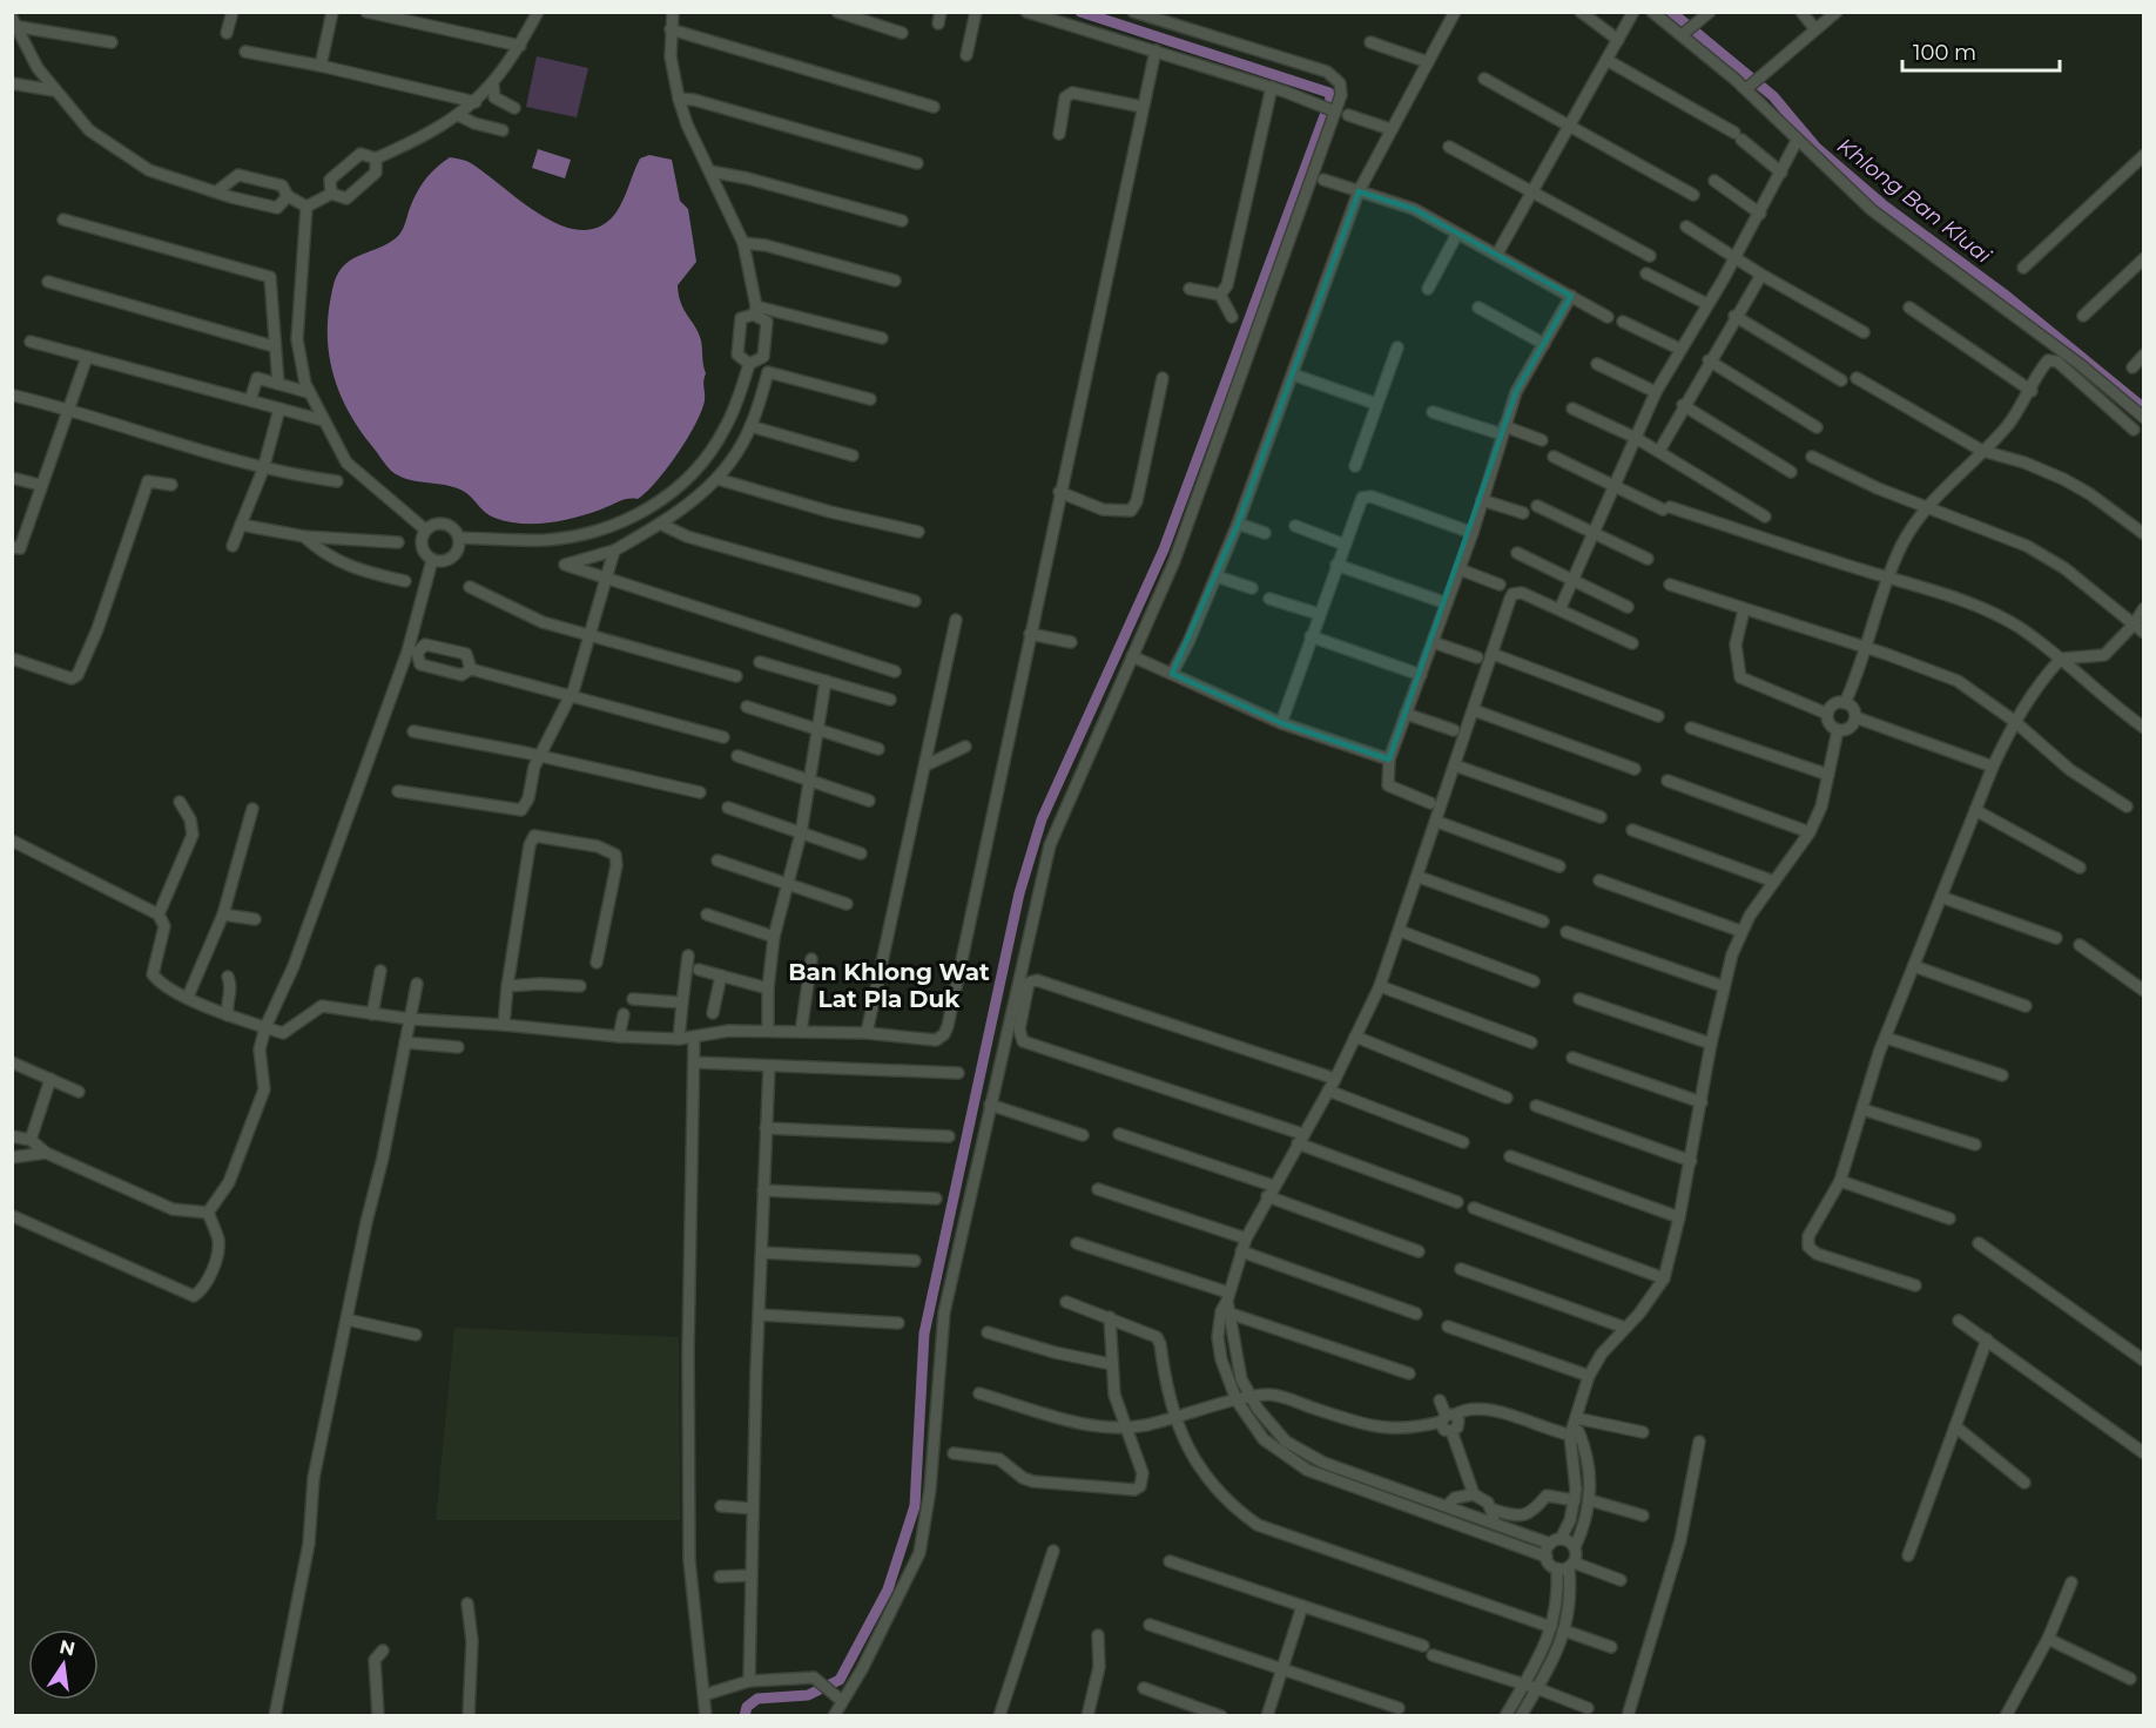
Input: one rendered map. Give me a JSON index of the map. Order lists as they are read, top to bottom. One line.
{"districts":["Ban Khlong Wat Lat Pla Duk"],"water":["Khlong Ban Kluai"],"scale_bar":"100 m","north":"top"}
